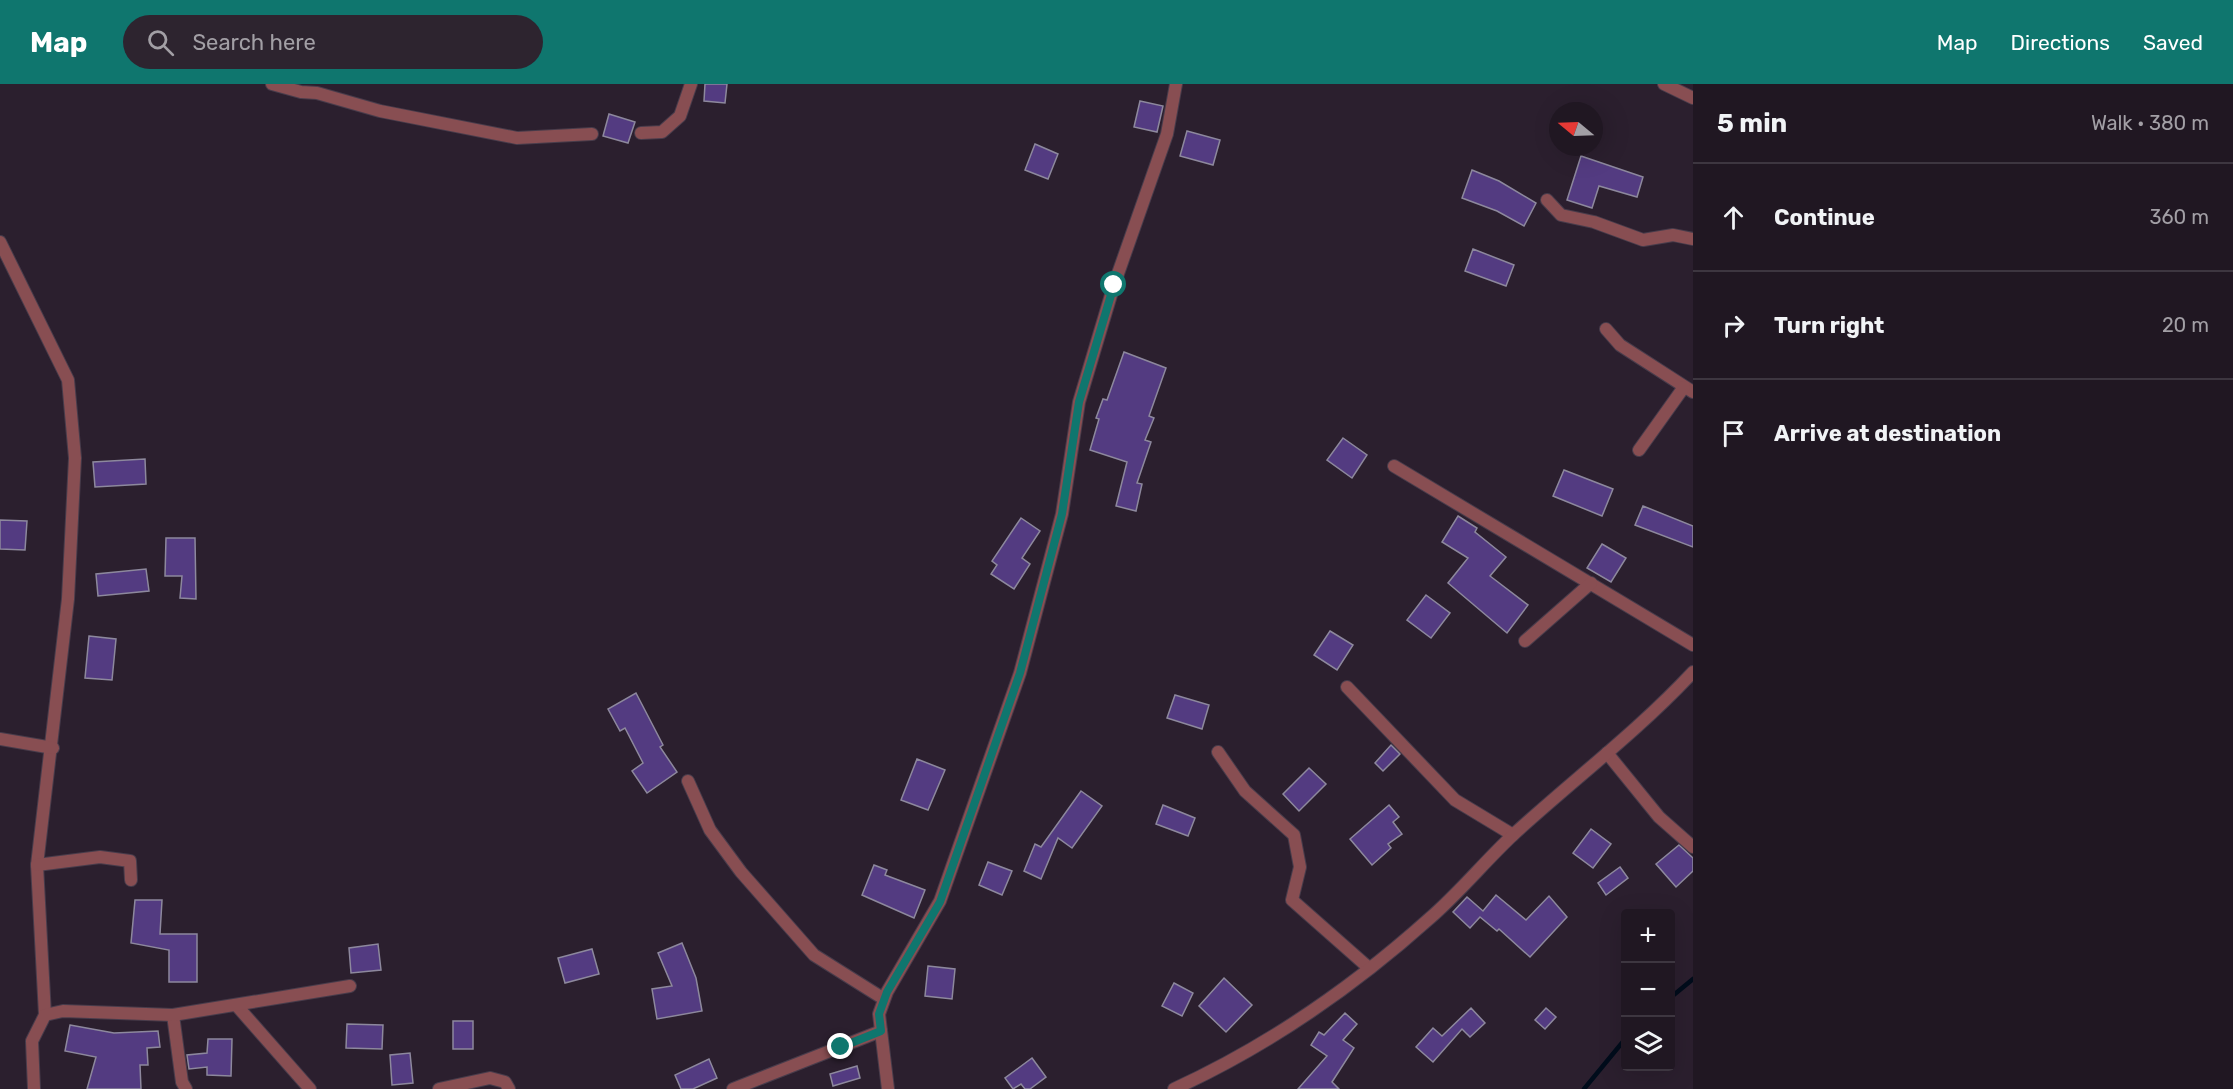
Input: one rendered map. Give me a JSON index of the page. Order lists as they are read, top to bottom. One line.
{"north":"left","page":{"header":"Map","search":"Search here","nav":["Map","Directions","Saved"],"heading":["5 min","Walk · 380 m"],"list":[["Continue","360 m"],["Turn right","20 m"],"Arrive at destination"],"map_buttons":["+","−"]}}
